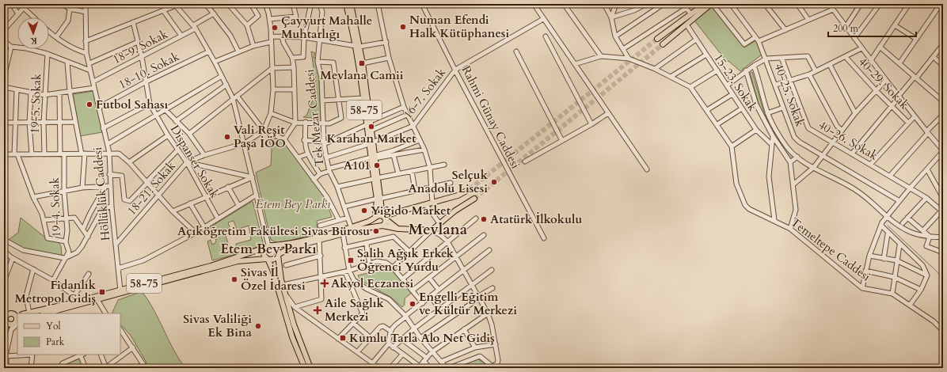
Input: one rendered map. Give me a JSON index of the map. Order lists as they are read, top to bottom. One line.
{"streets":{"main road":["58-75"],"street":["18-9. Sokak","18-10. Sokak","15-23. Sokak","40-29. Sokak","16-7. Sokak","40-25. Sokak","19-5. Sokak","Rahmi Günay Caddesi","Tek Mezar Caddesi","40-26. Sokak","Dispanser Sokak","18-21. Sokak","Höllüklük Caddesi","19-4. Sokak","Temeltepe Caddesi"]},"crossings":[["18-9. Sokak","Dispanser Sokak"],["18-9. Sokak","Höllüklük Caddesi"],["18-10. Sokak","Dispanser Sokak"],["18-10. Sokak","Höllüklük Caddesi"],["16-7. Sokak","58-75"],["16-7. Sokak","Rahmi Günay Caddesi"],["16-7. Sokak","Tek Mezar Caddesi"],["58-75","Tek Mezar Caddesi"],["58-75","Höllüklük Caddesi"],["Dispanser Sokak","18-21. Sokak"],["18-21. Sokak","Höllüklük Caddesi"]],"districts":["Mevlana","Etem Bey Parkı"],"parks":["Etem Bey Parkı"],"places":{"other":["Numan Efendi Halk Kütüphanesi","Çayyurt Mahalle Muhtarlığı","Futbol Sahası","Karahan Market","Vali Reşit Paşa İÖO","A101","Selçuk Anadolu Lisesi","Yiğido Market","Atatürk İlkokulu","Açıköğretim Fakültesi Sivas Bürosu","Sivas İl Özel İdaresi","Engelli Eğitim ve Kültür Merkezi","Sivas Valiliği Ek Bina"],"transit":["Mevlana Camii","Salih Ağşık Erkek Öğrenci Yurdu","Fidanlık Metropol Gidiş","Kumlu Tarla Alo Net Gidiş"],"health":["Akyol Eczanesi","Aile Sağlık Merkezi"]},"legend":["Yol","Park"],"scale_bar":"200 m","north":"bottom"}
